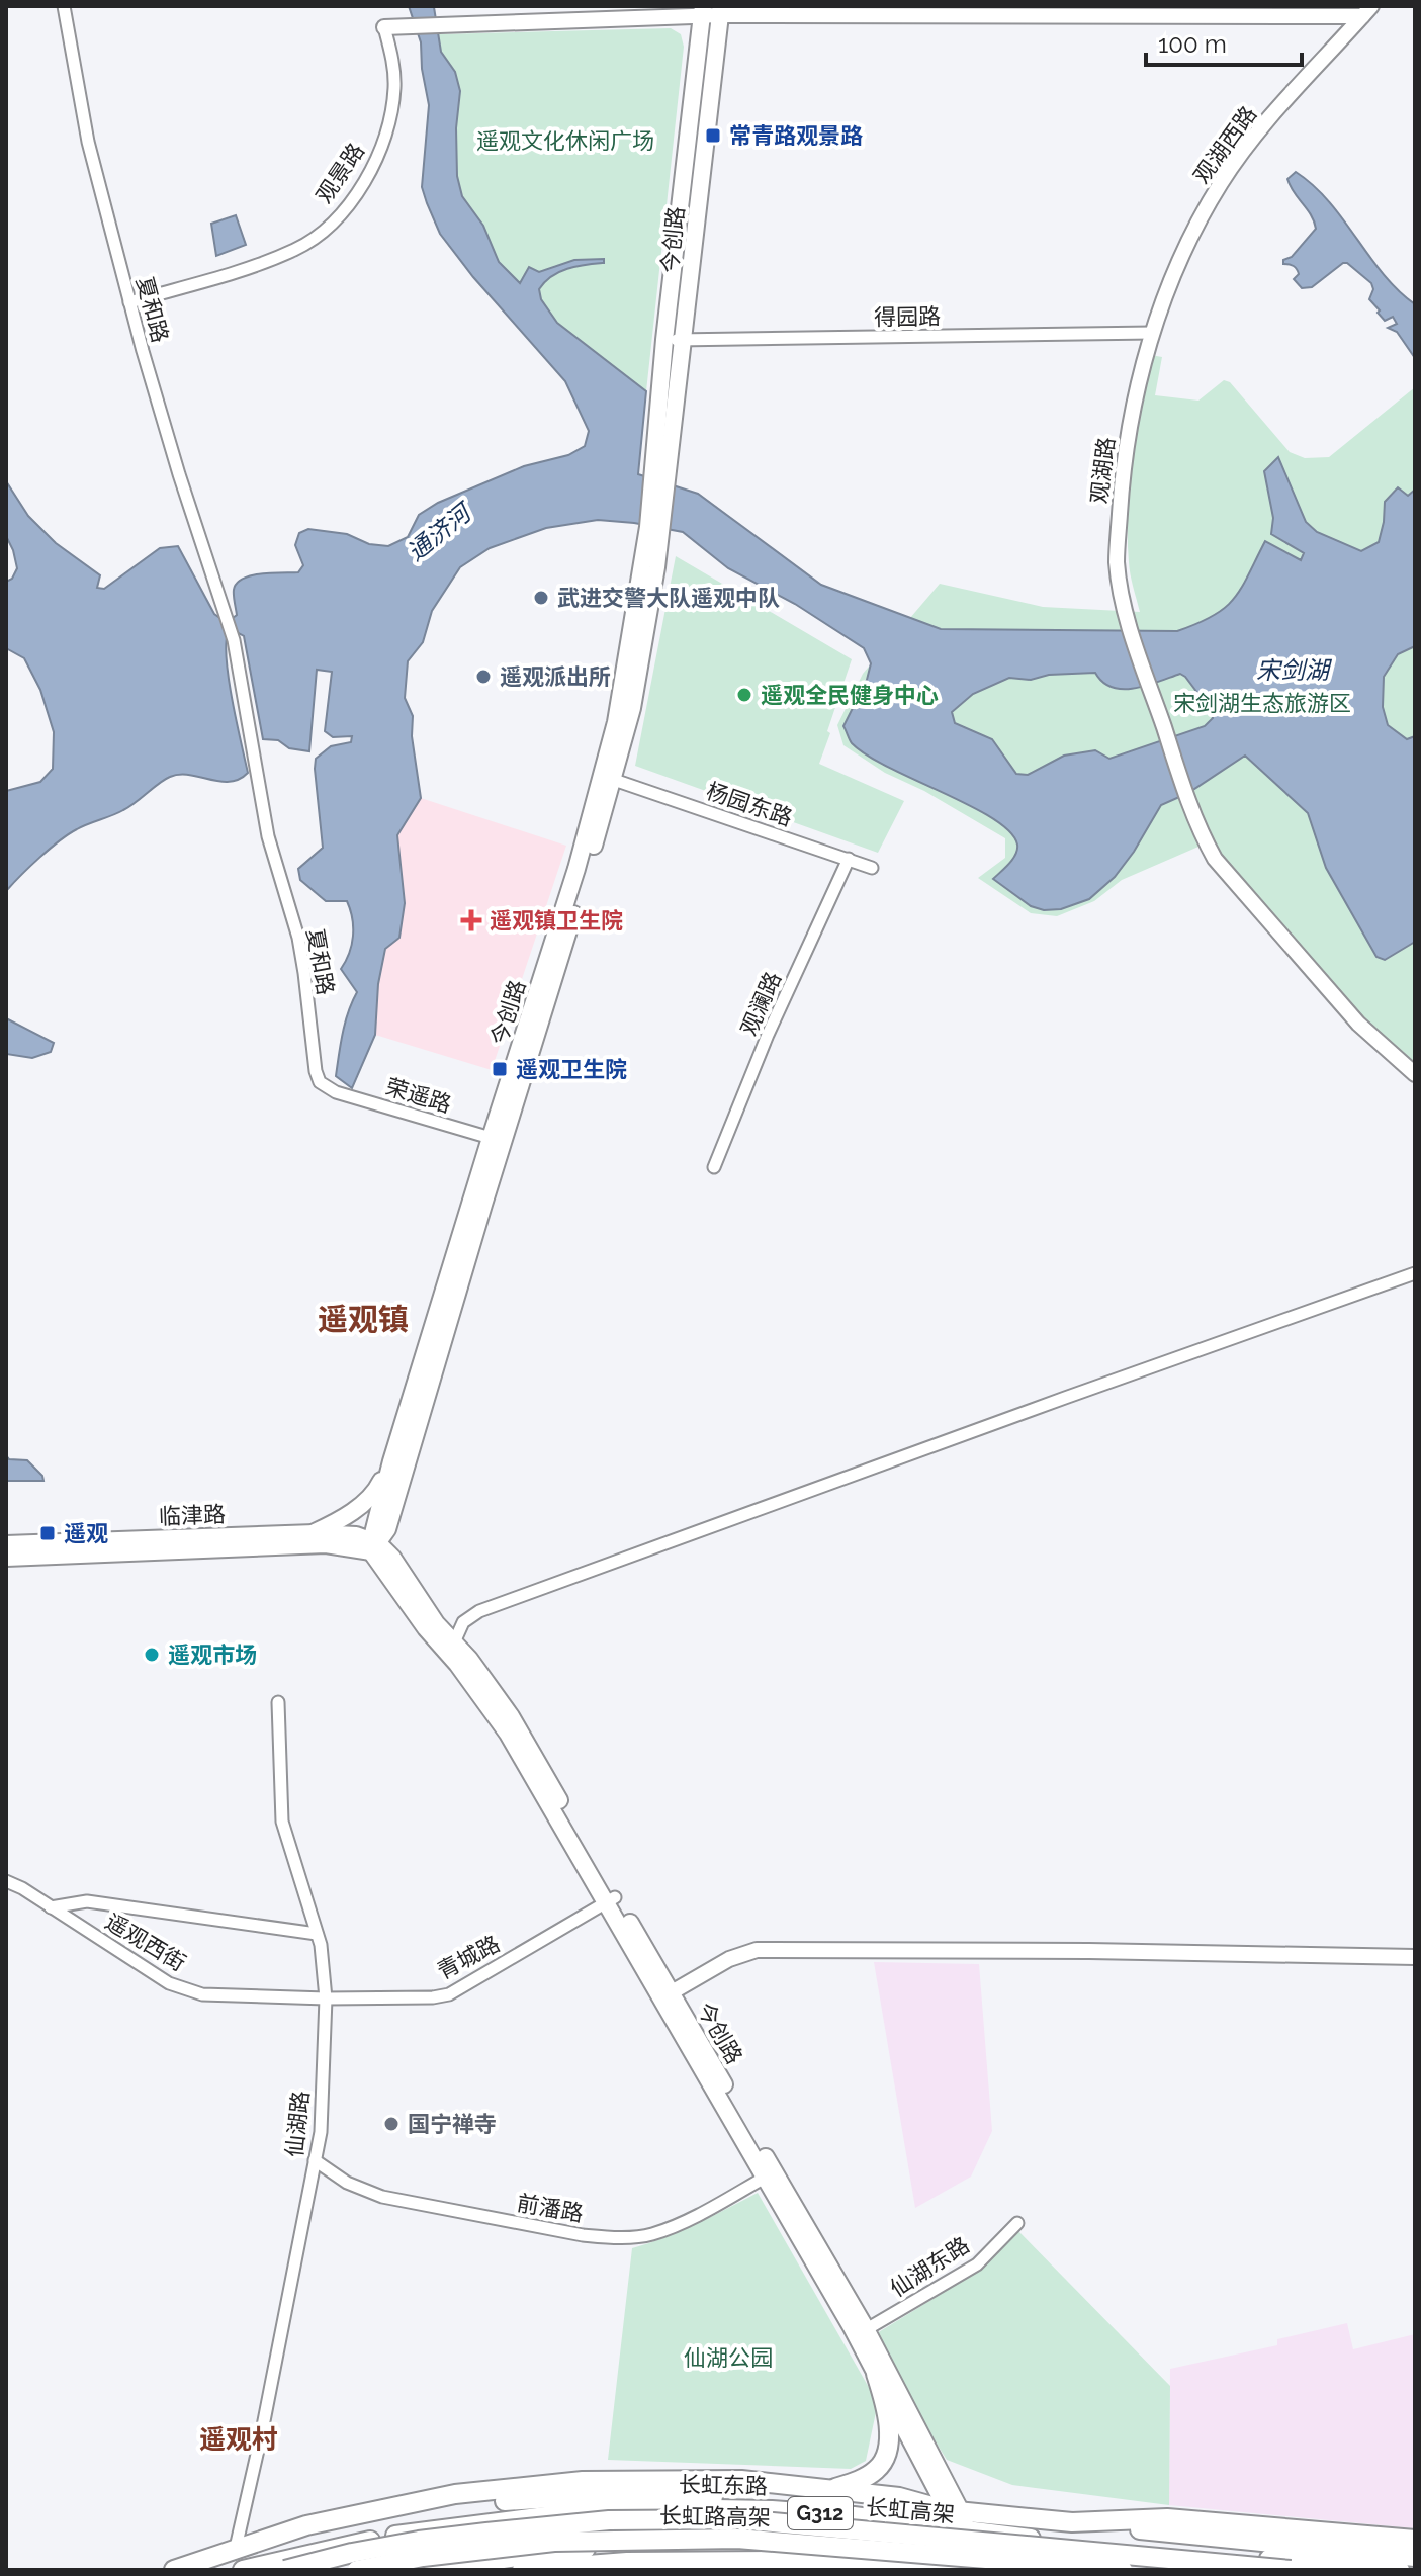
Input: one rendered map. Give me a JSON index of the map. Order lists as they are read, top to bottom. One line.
{"streets":{"highway":["长虹东路","长虹高架","G312","长虹路高架"],"main road":["今创路","临津路"],"street":["观湖西路","观景路","夏和路","得园路","观湖路","杨园东路","观澜路","荣遥路","遥观西街","青城路","仙湖路","前潘路","仙湖东路"]},"crossings":[["观湖西路","得园路"],["观湖西路","观湖路"],["观景路","夏和路"],["今创路","得园路"],["今创路","杨园东路"],["今创路","荣遥路"],["今创路","临津路"],["今创路","青城路"],["今创路","前潘路"],["今创路","仙湖东路"],["今创路","长虹东路"],["今创路","G312"],["夏和路","荣遥路"],["得园路","观湖路"],["杨园东路","观澜路"],["遥观西街","青城路"],["遥观西街","仙湖路"],["青城路","仙湖路"],["仙湖路","前潘路"]],"districts":["遥观镇","遥观村"],"water":["通济河","宋剑湖"],"parks":["遥观文化休闲广场","宋剑湖生态旅游区","仙湖公园"],"places":{"transit":["常青路观景路","遥观卫生院","遥观"],"other":["武进交警大队遥观中队","遥观派出所","遥观全民健身中心","遥观市场","国宁禅寺"],"health":["遥观镇卫生院"]},"scale_bar":"100 m"}
